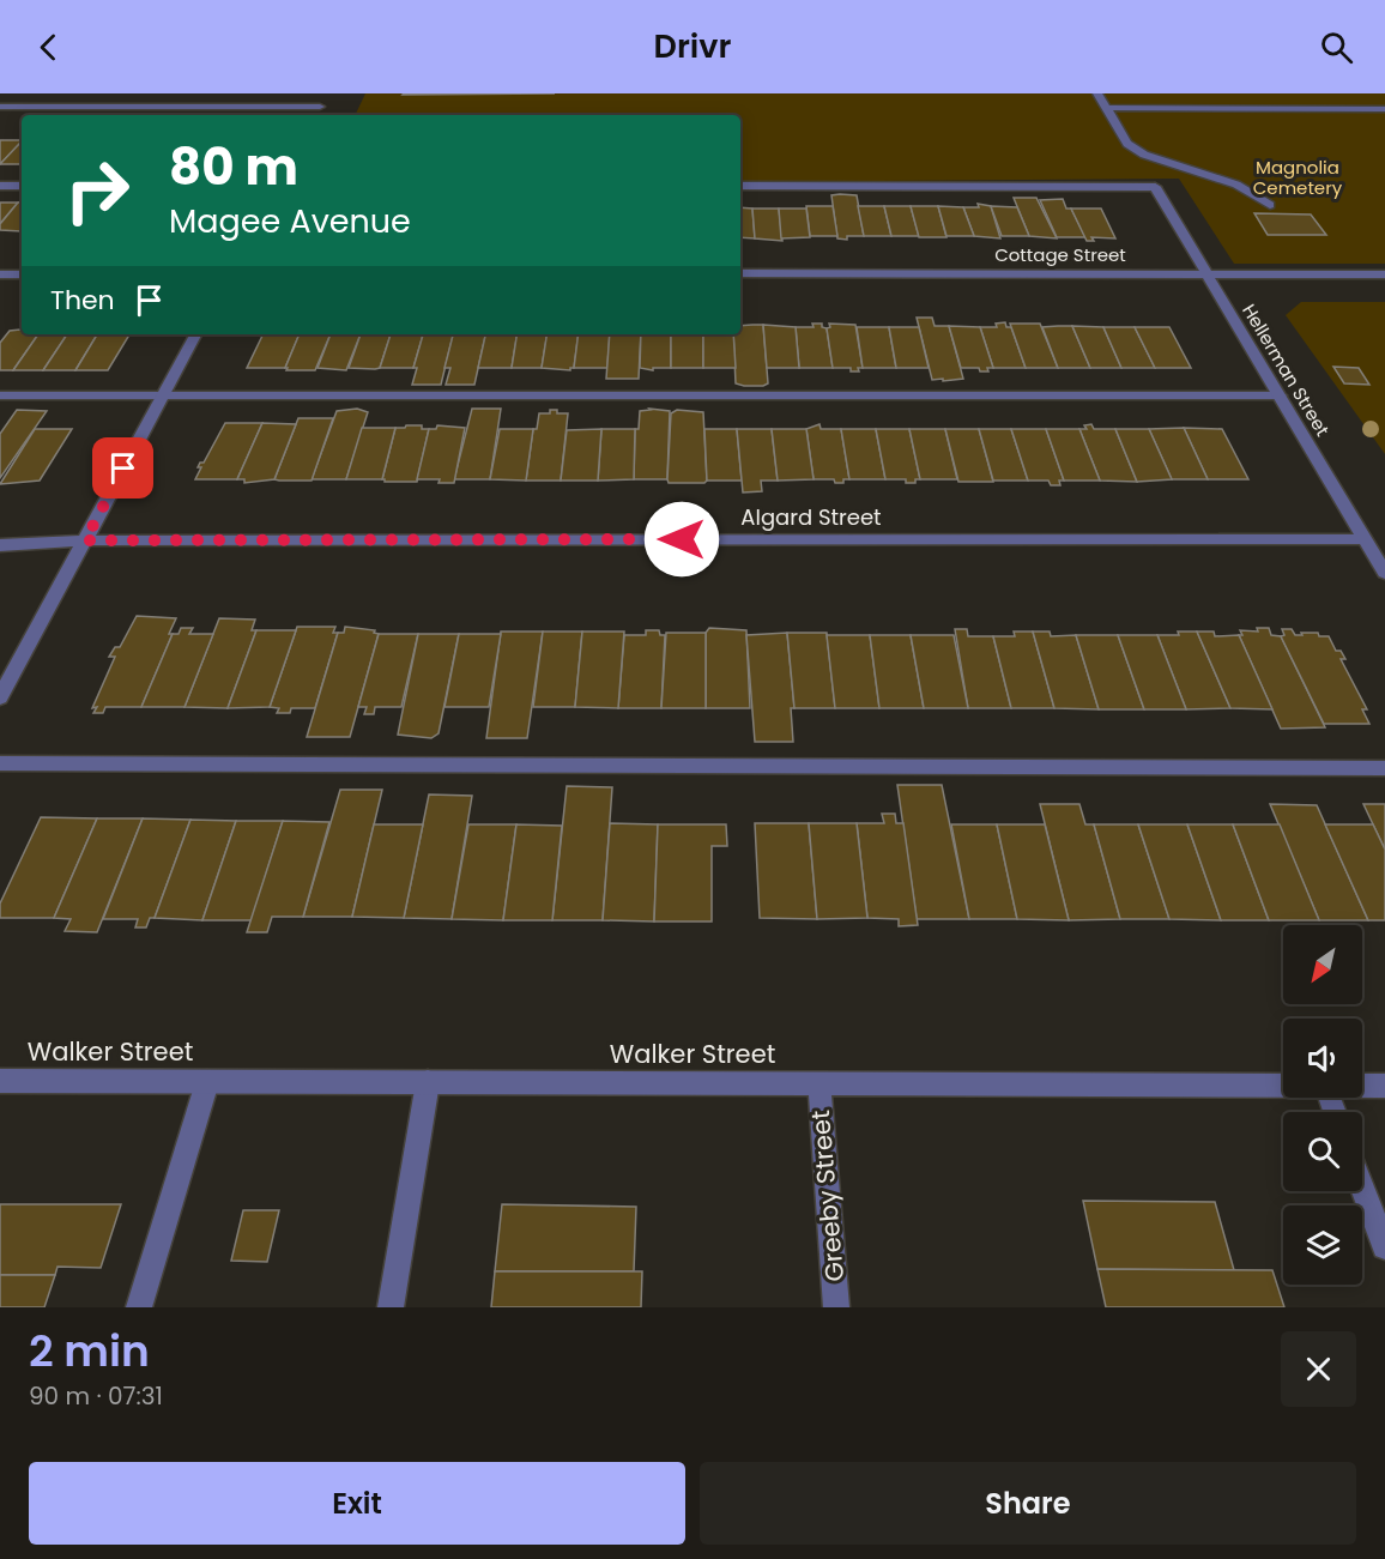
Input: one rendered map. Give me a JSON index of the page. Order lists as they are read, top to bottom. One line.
{"streets":{"street":["Cottage Street","Hellerman Street","Algard Street","Walker Street","Greeby Street"]},"crossings":[["Cottage Street","Hellerman Street"],["Hellerman Street","Algard Street"],["Walker Street","Greeby Street"]],"parks":["Magnolia Cemetery"],"north":"bottom left","page":{"header":"Drivr","turn":["80 m","Magee Avenue"],"then":"Then","heading":["2 min","90 m · 07:31"],"buttons":["Exit","Share"]}}
